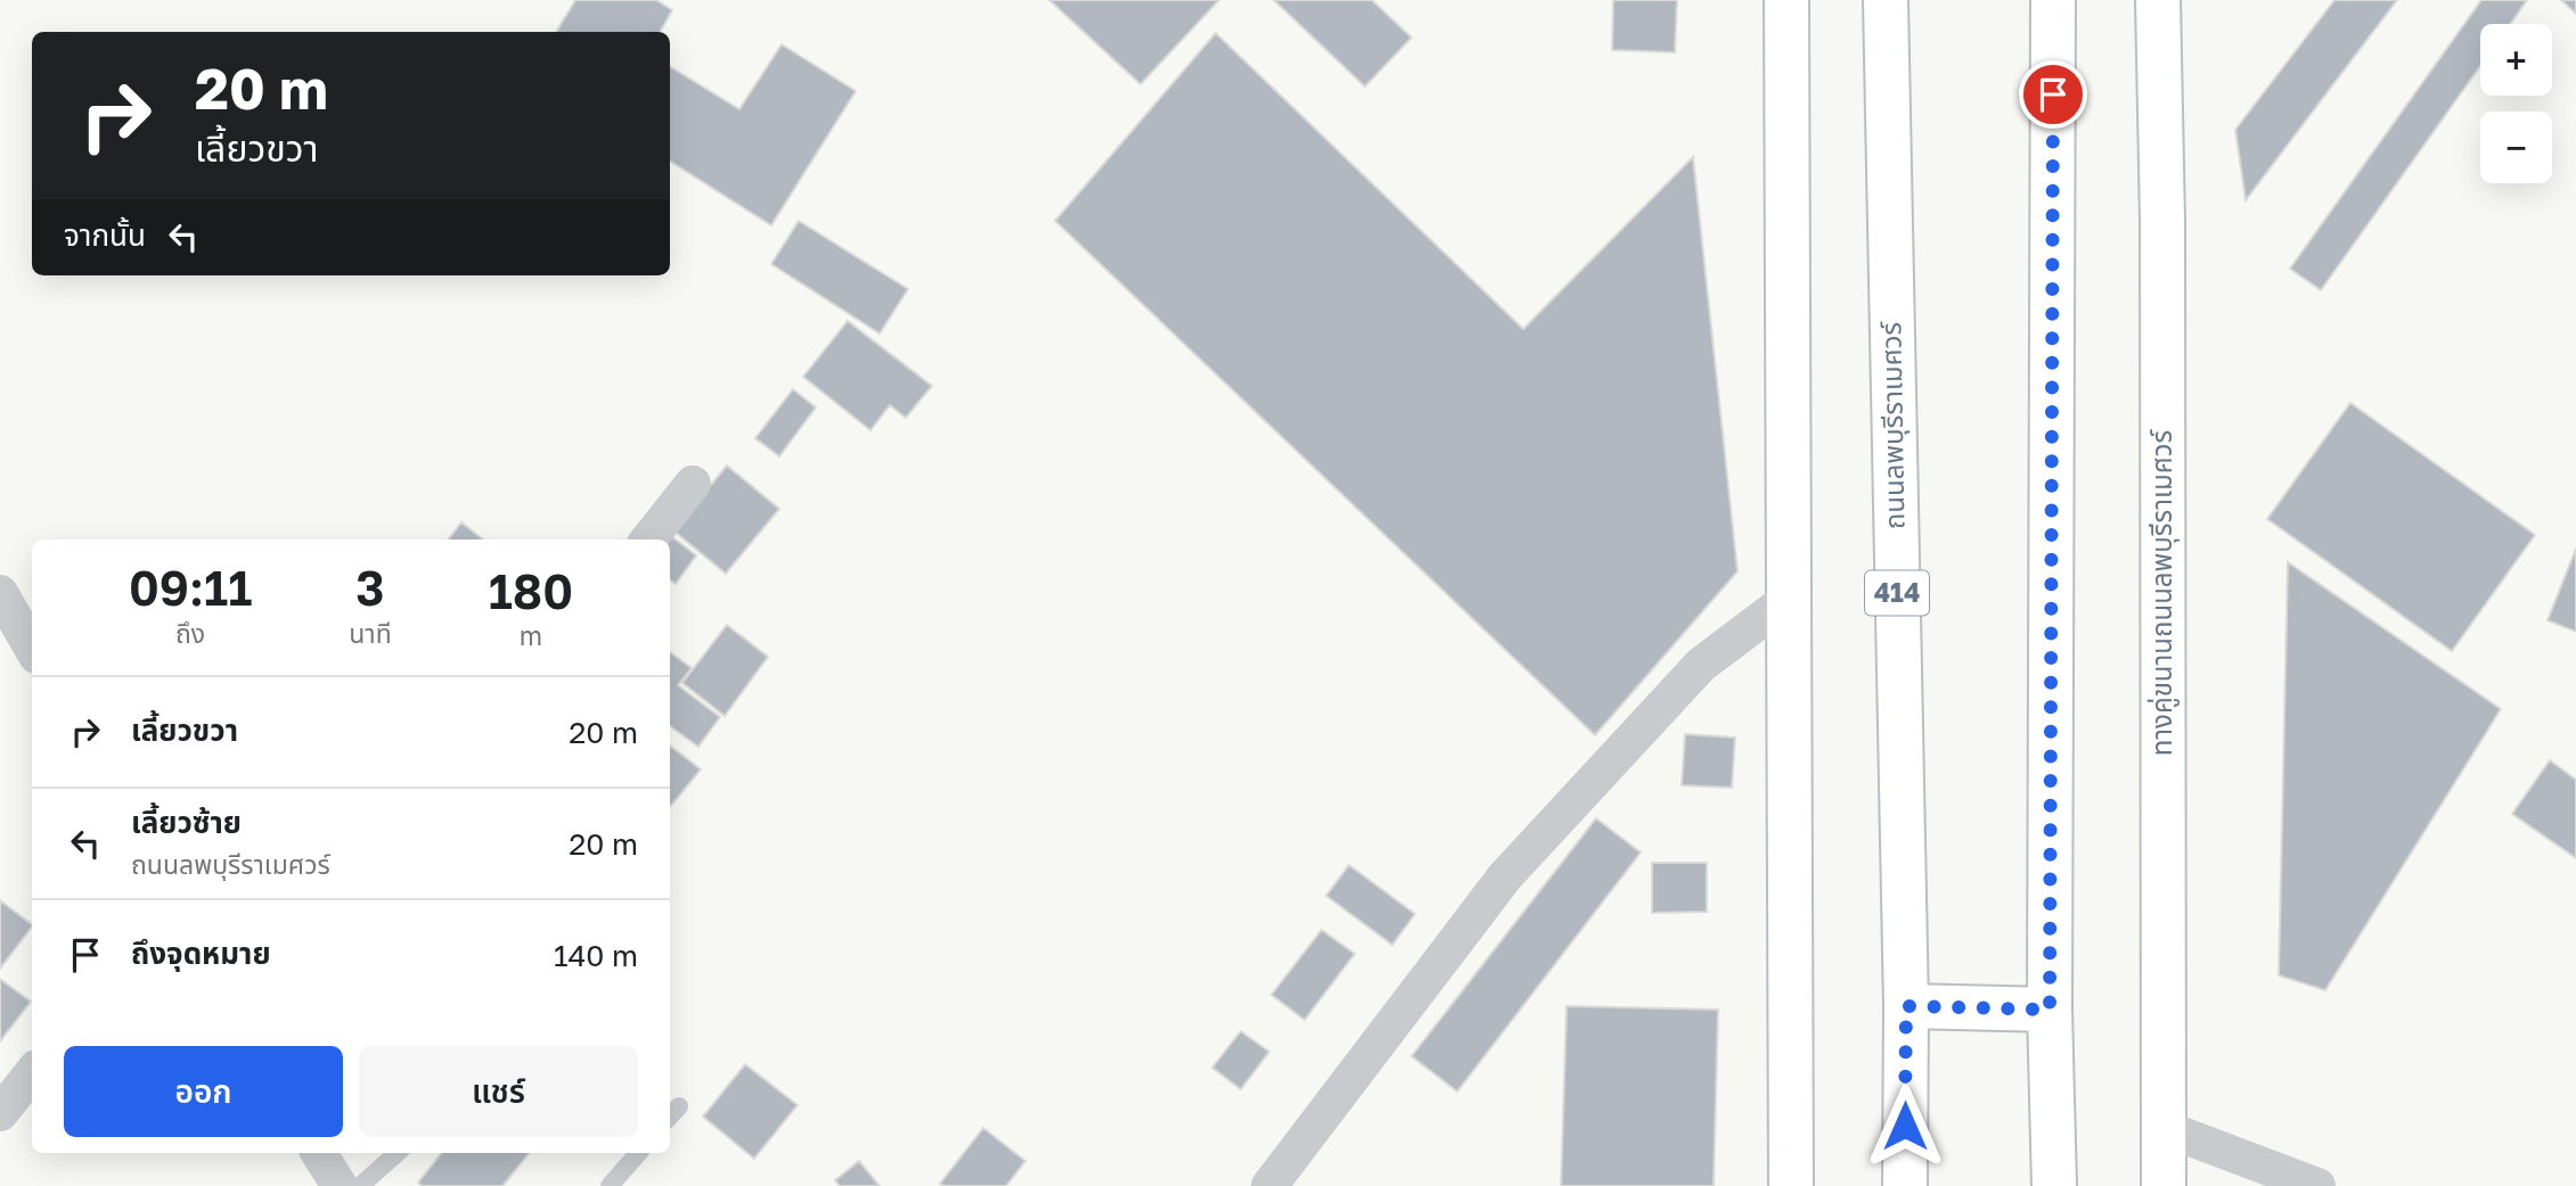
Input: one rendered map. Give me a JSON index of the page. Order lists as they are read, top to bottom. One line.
{"streets":{"main road":["ถนนลพบุรีราเมศวร์","414","ทางคู่ขนานถนนลพบุรีราเมศวร์"]},"page":{"map_buttons":["+","−"],"turn":["20 m","เลี้ยวขวา"],"then":"จากนั้น","eta":["09:11","ถึง","3","นาที","180","m"],"list":[{"name":"เลี้ยวขวา","value":"20 m"},{"name":"เลี้ยวซ้าย","note":"ถนนลพบุรีราเมศวร์","value":"20 m"},{"name":"ถึงจุดหมาย","value":"140 m"}],"buttons":["ออก","แชร์"]}}
